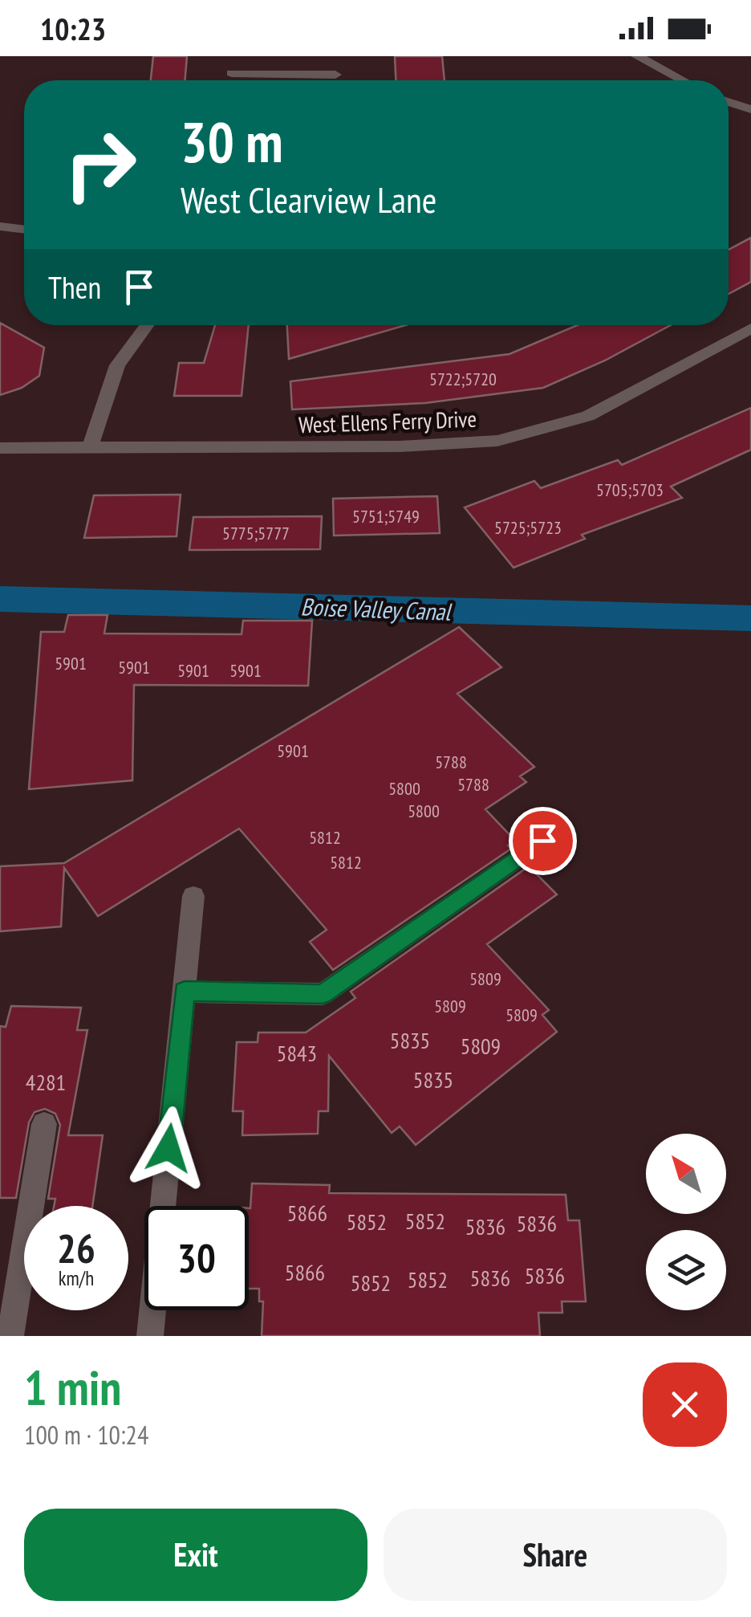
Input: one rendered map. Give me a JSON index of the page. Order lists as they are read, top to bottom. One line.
{"streets":{"street":["West Ellens Ferry Drive"]},"water":["Boise Valley Canal"],"house_numbers":["5722;5720","5705;5703","5751;5749","5725;5723","5775;5777","5901","5901","5901","5901","5901","5788","5788","5800","5800","5812","5812","5809","5809","5809","5835","5809","5843","5835","4281","5866","5852","5852","5836","5836","5866","5836","5836","5852","5852"],"north":"top left","page":{"status":"10:23","turn":["30 m","West Clearview Lane"],"then":"Then","speed":"26 km/h","limit":"30","heading":["1 min","100 m · 10:24"],"buttons":["Exit","Share"]}}
